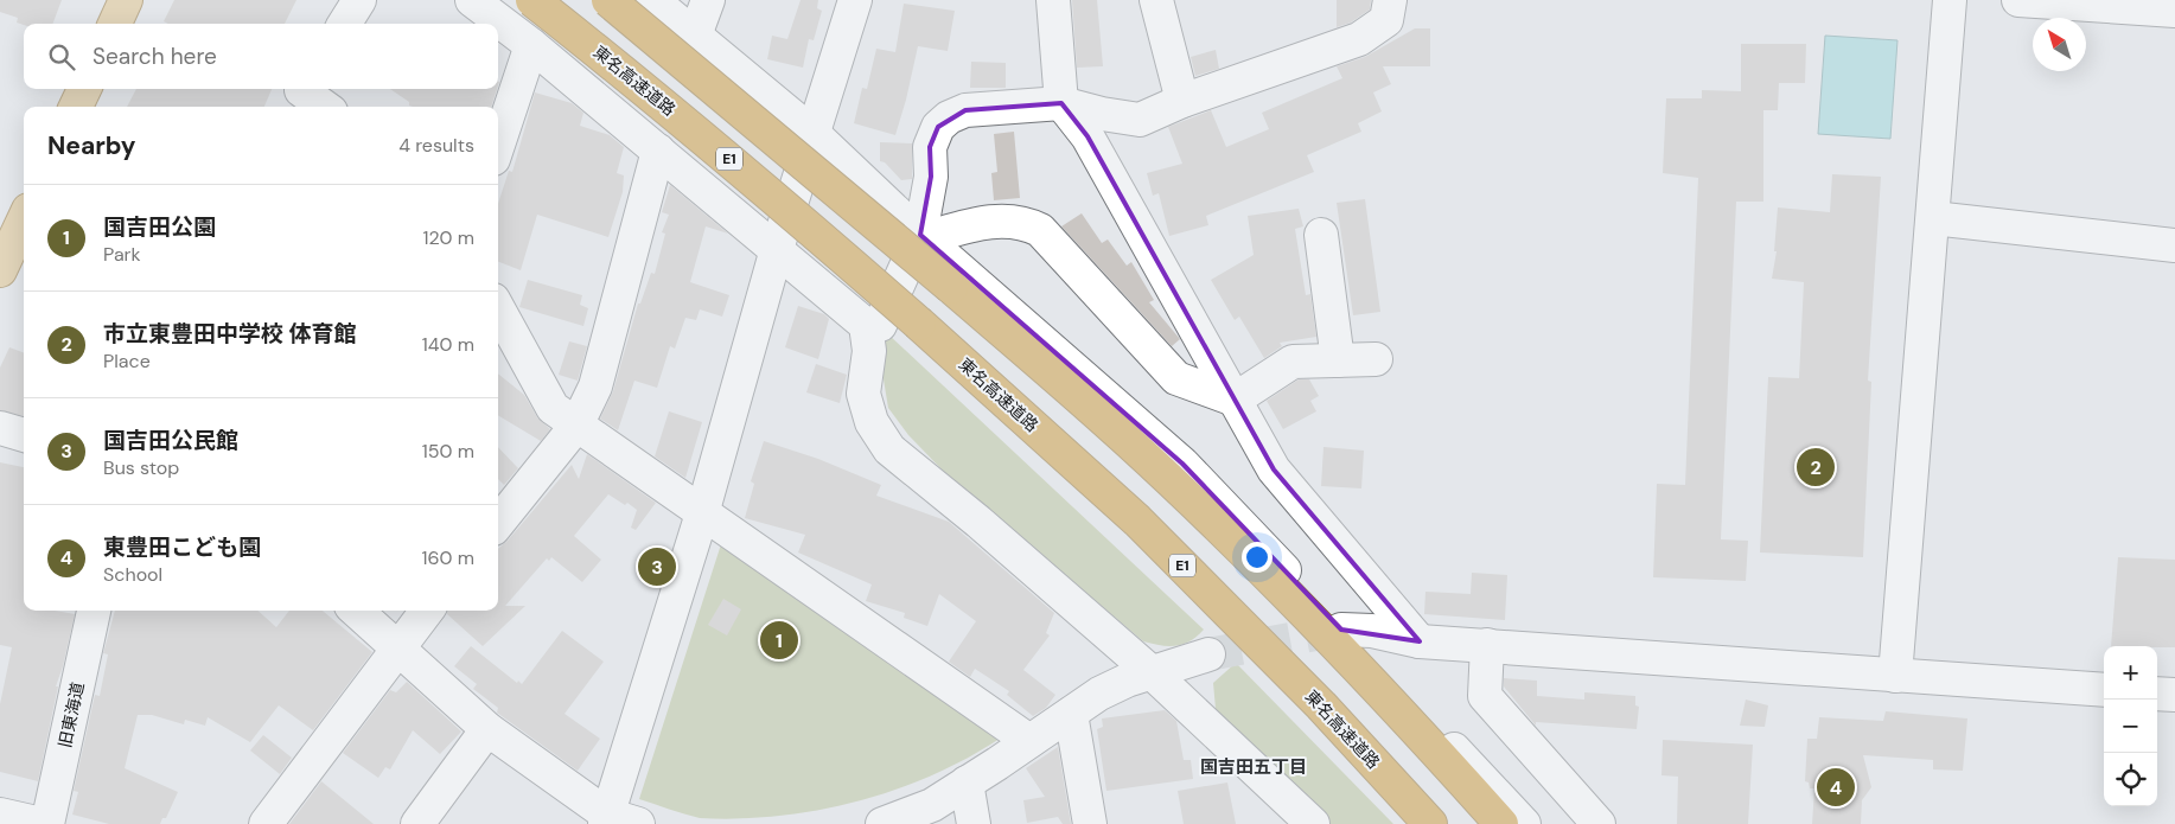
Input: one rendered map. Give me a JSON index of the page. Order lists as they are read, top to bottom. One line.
{"streets":{"highway":["東名高速道路","E1"],"street":["旧東海道"]},"districts":["国吉田五丁目"],"north":"top left","page":{"search":"Search here","heading":["Nearby","4 results"],"list":[{"mark":"1","name":"国吉田公園","note":"Park","value":"120 m"},{"mark":"2","name":"市立東豊田中学校 体育館","note":"Place","value":"140 m"},{"mark":"3","name":"国吉田公民館","note":"Bus stop","value":"150 m"},{"mark":"4","name":"東豊田こども園","note":"School","value":"160 m"}],"pins":["2","3","1","4"],"map_buttons":["+","−"]}}
